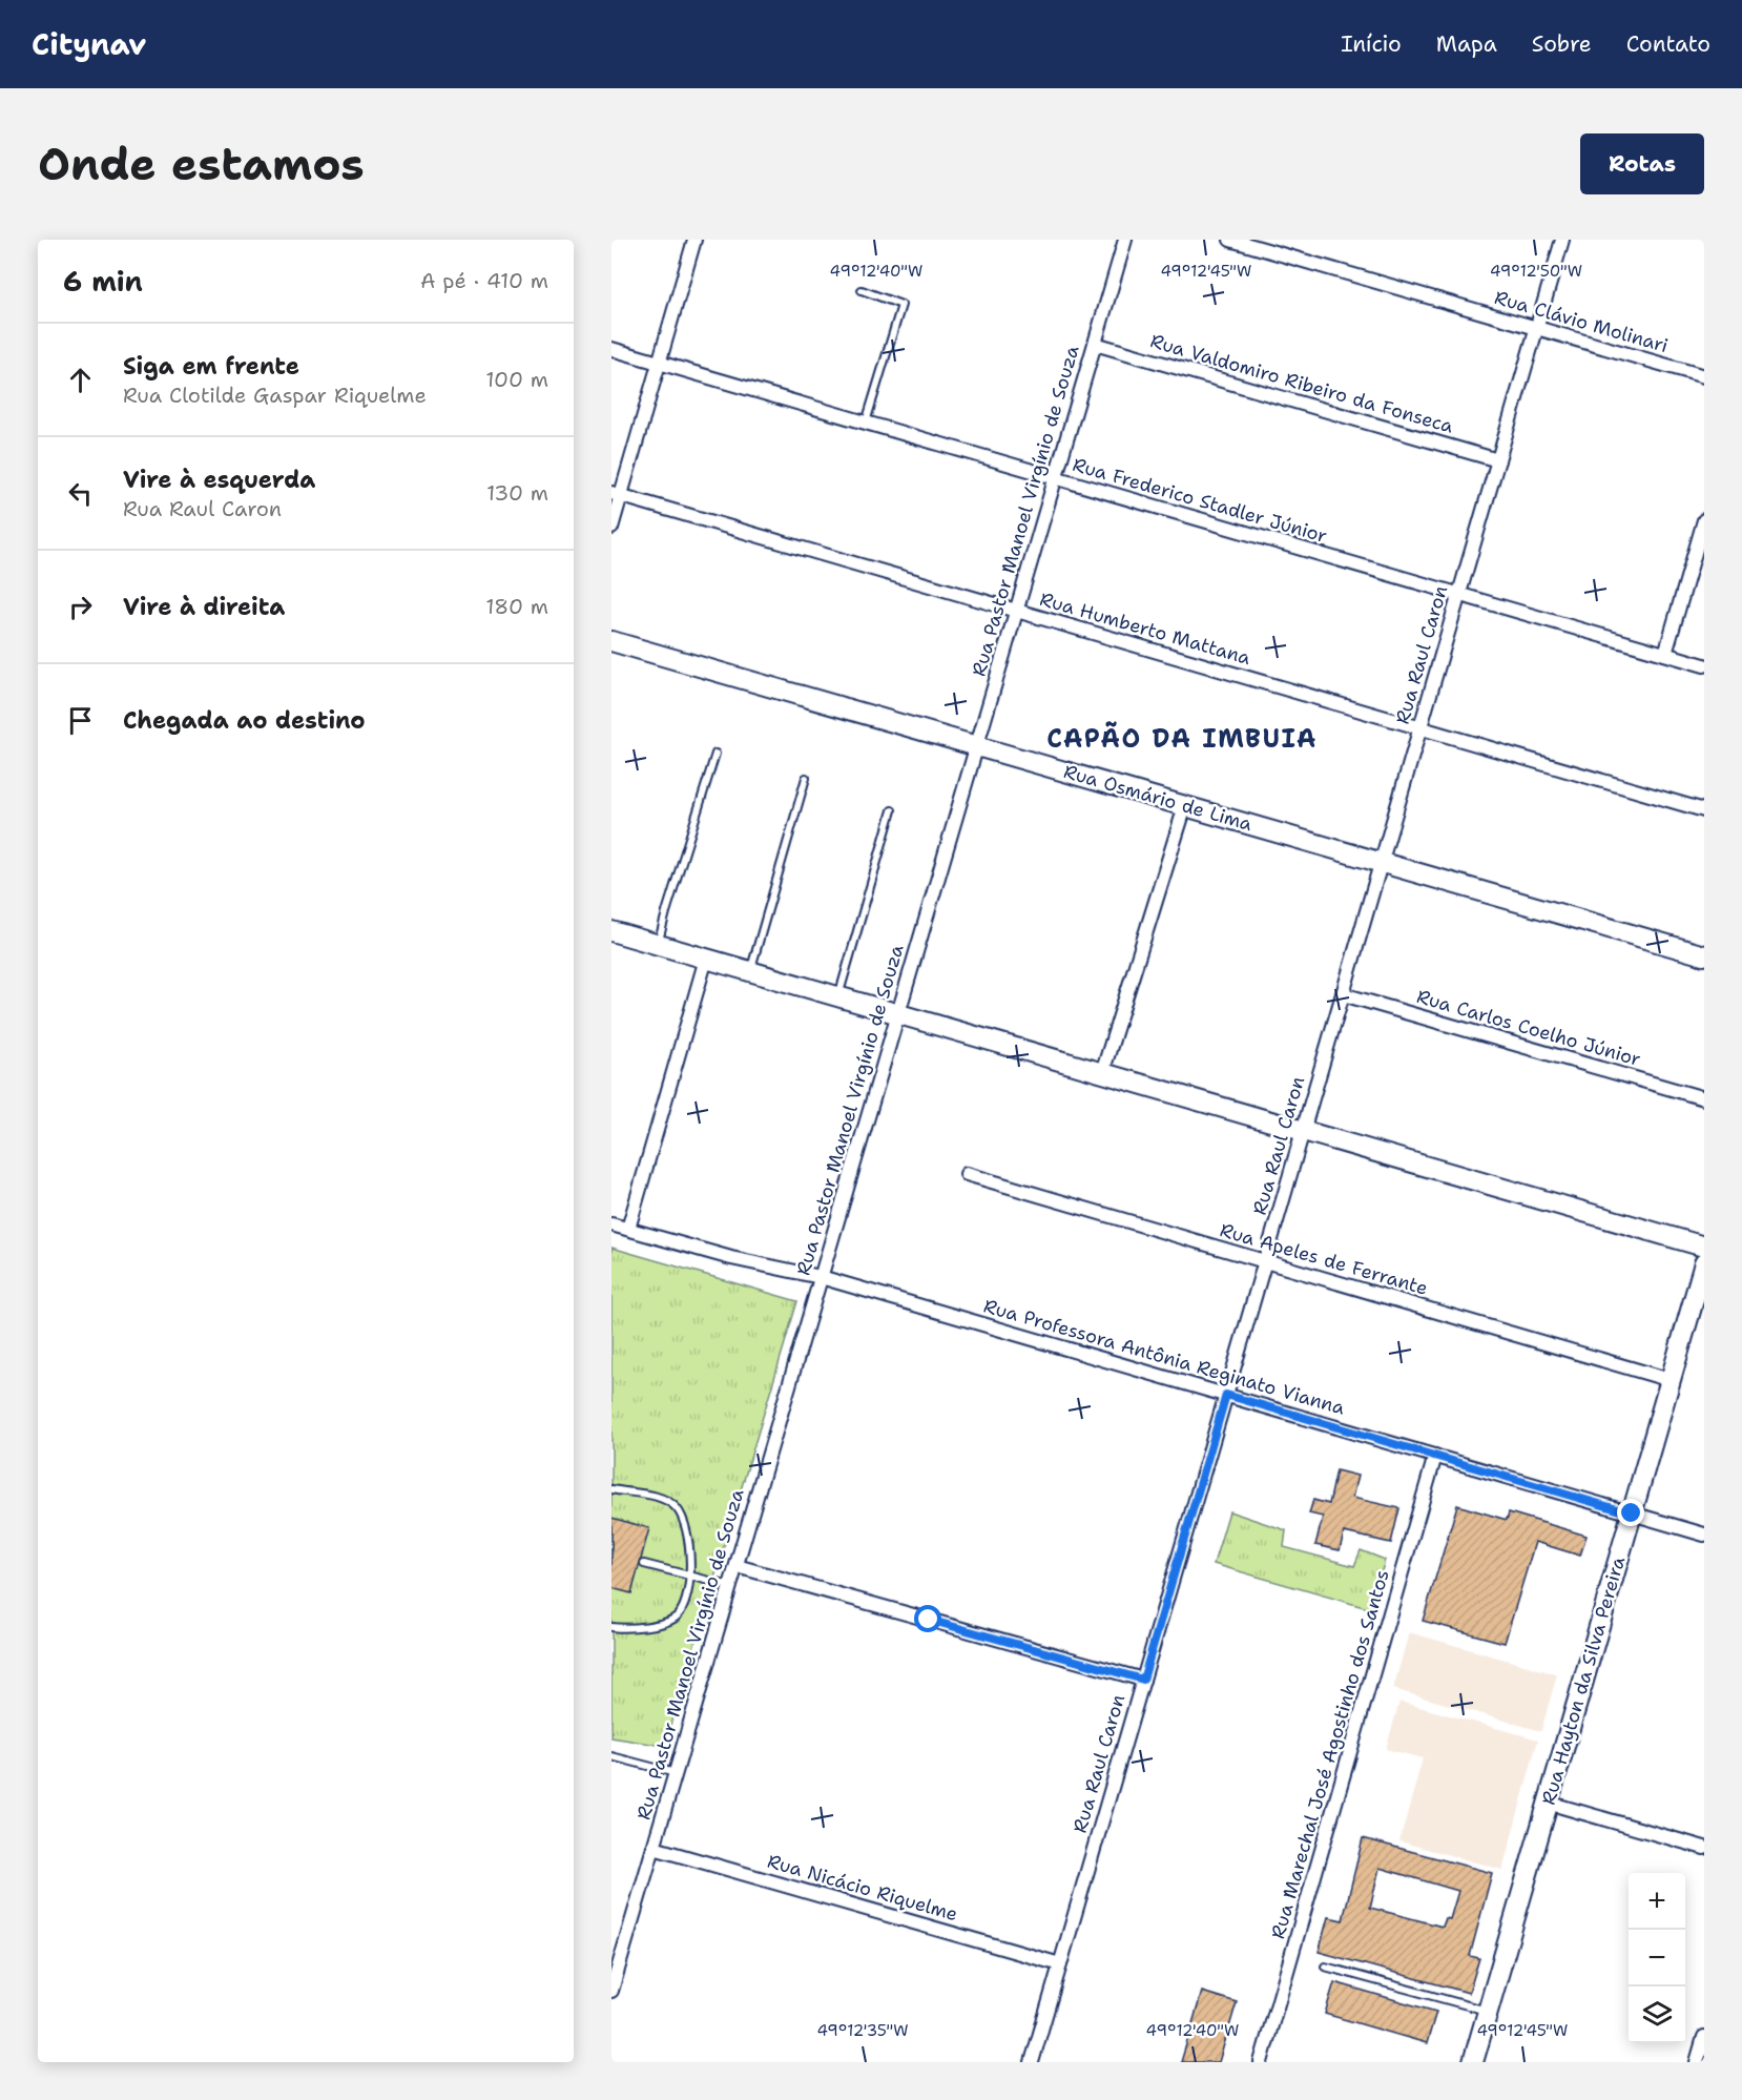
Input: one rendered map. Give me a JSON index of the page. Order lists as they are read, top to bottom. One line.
{"streets":{"street":["Rua Clávio Molinari","Rua Valdomiro Ribeiro da Fonseca","Rua Frederico Stadler Júnior","Rua Pastor Manoel Virgínio de Souza","Rua Humberto Mattana","Rua Raul Caron","Rua Osmário de Lima","Rua Carlos Coelho Júnior","Rua Apeles de Ferrante","Rua Professora Antônia Reginato Vianna","Rua Hayton da Silva Pereira","Rua Marechal José Agostinho dos Santos","Rua Nicácio Riquelme"]},"crossings":[["Rua Clávio Molinari","Rua Raul Caron"],["Rua Valdomiro Ribeiro da Fonseca","Rua Pastor Manoel Virgínio de Souza"],["Rua Valdomiro Ribeiro da Fonseca","Rua Raul Caron"],["Rua Frederico Stadler Júnior","Rua Pastor Manoel Virgínio de Souza"],["Rua Frederico Stadler Júnior","Rua Raul Caron"],["Rua Pastor Manoel Virgínio de Souza","Rua Humberto Mattana"],["Rua Pastor Manoel Virgínio de Souza","Rua Osmário de Lima"],["Rua Pastor Manoel Virgínio de Souza","Rua Professora Antônia Reginato Vianna"],["Rua Pastor Manoel Virgínio de Souza","Rua Nicácio Riquelme"],["Rua Humberto Mattana","Rua Raul Caron"],["Rua Raul Caron","Rua Osmário de Lima"],["Rua Raul Caron","Rua Carlos Coelho Júnior"],["Rua Raul Caron","Rua Apeles de Ferrante"],["Rua Raul Caron","Rua Professora Antônia Reginato Vianna"],["Rua Raul Caron","Rua Nicácio Riquelme"],["Rua Apeles de Ferrante","Rua Hayton da Silva Pereira"],["Rua Professora Antônia Reginato Vianna","Rua Hayton da Silva Pereira"],["Rua Professora Antônia Reginato Vianna","Rua Marechal José Agostinho dos Santos"]],"districts":["CAPÃO DA IMBUIA"],"page":{"header":"Citynav","nav":["Início","Mapa","Sobre","Contato"],"buttons":"Rotas","title":"Onde estamos","heading":["6 min","A pé · 410 m"],"list":[["Siga em frente","Rua Clotilde Gaspar Riquelme","100 m"],["Vire à esquerda","Rua Raul Caron","130 m"],["Vire à direita","180 m"],"Chegada ao destino"],"map_buttons":["+","−"]},"coordinates":["49°12'40\"W","49°12'45\"W","49°12'50\"W","49°12'35\"W"]}
